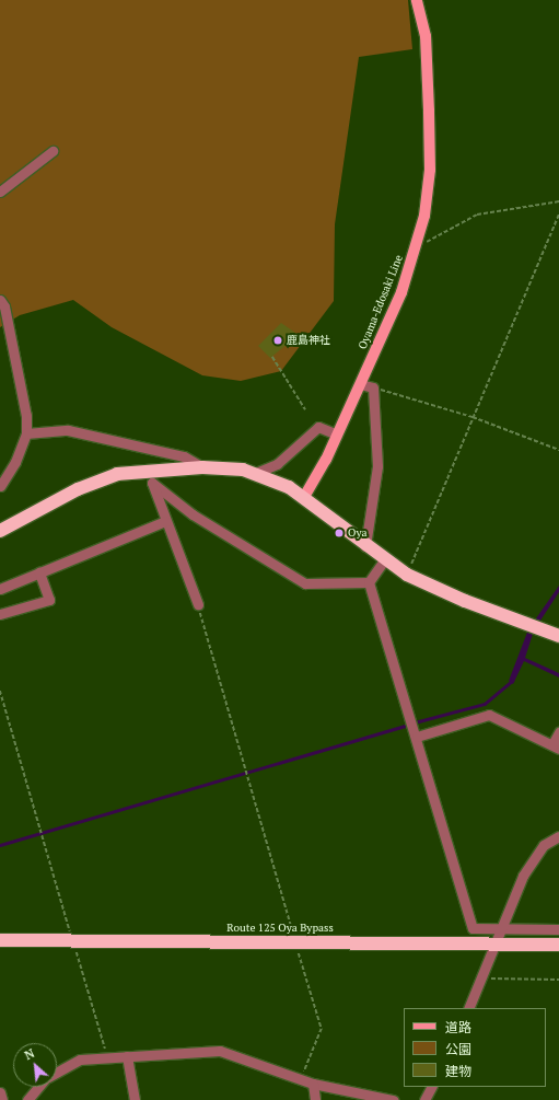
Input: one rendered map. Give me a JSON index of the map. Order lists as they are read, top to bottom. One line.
{"streets":{"highway":["Route 125 Oya Bypass"],"main road":["Oyama-Edosaki Line"]},"places":["鹿島神社","Oya"],"legend":["道路","公園","建物"],"north":"top left"}
